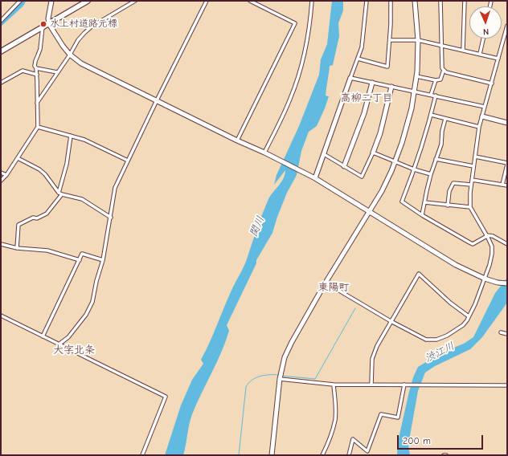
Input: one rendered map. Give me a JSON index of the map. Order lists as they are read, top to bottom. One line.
{"districts":["高柳二丁目","東陽町","大字北条"],"water":["関川","渋江川"],"places":["水上村道路元標"],"scale_bar":"200 m","north":"bottom"}
